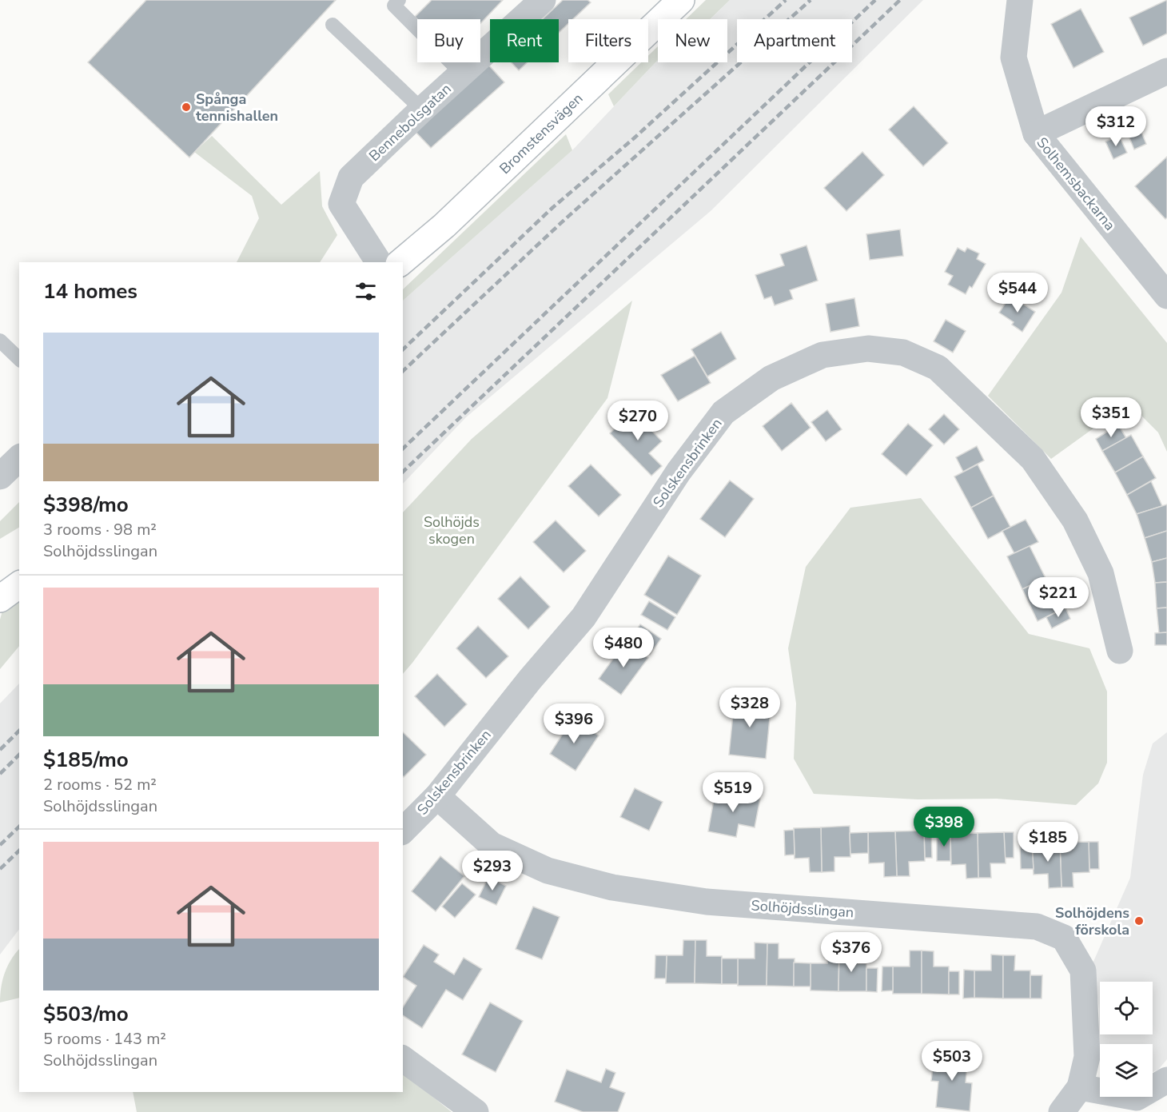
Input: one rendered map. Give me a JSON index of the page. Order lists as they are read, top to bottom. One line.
{"streets":{"street":["Bennebolsgatan","Bromstensvägen","Solhemsbackarna","Solskensbrinken","Solhöjdsslingan"]},"crossings":[["Solskensbrinken","Solhöjdsslingan"]],"parks":["Solhöjds skogen"],"places":["Spånga tennishallen","Solhöjdens förskola"],"page":{"chip":["Buy","Rent","Filters","New","Apartment"],"price":["$312","$544","$351","$270","$221","$480","$328","$396","$519","$398","$185","$293","$376","$503"],"heading":"14 homes","list":[{"name":"$398/mo","note":"3 rooms · 98 m² · Solhöjdsslingan"},{"name":"$185/mo","note":"2 rooms · 52 m² · Solhöjdsslingan"},{"name":"$503/mo","note":"5 rooms · 143 m² · Solhöjdsslingan"}]}}
